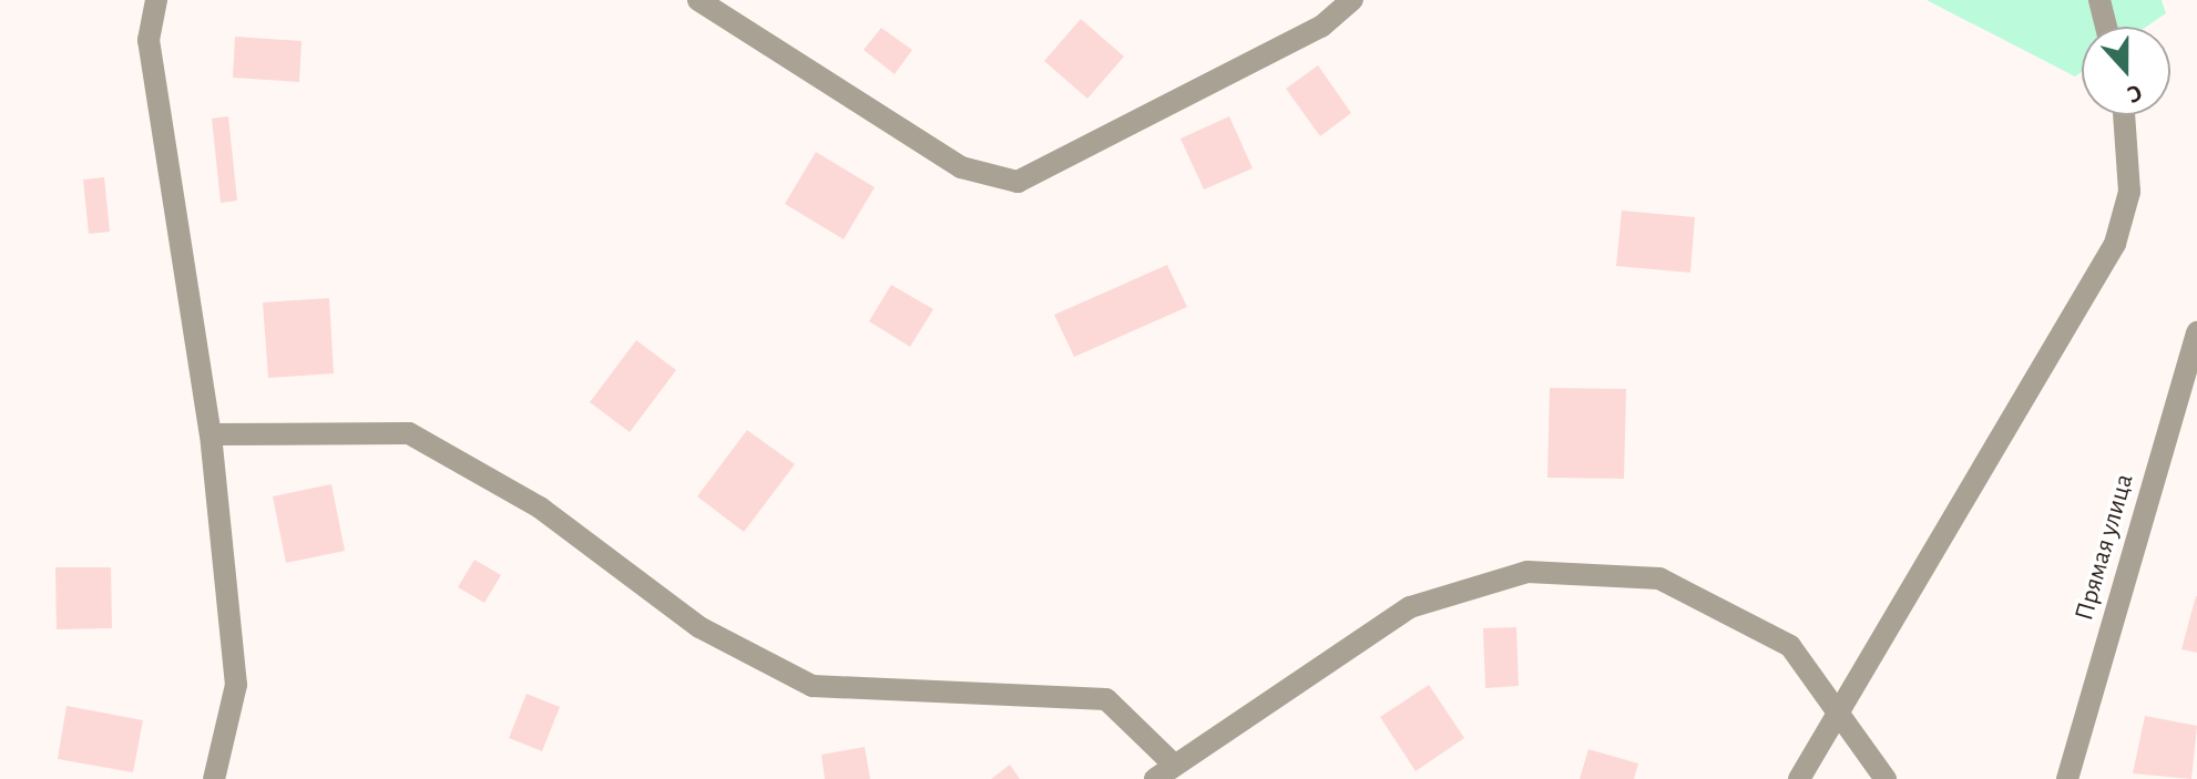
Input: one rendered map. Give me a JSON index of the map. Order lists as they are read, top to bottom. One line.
{"streets":{"street":["Прямая улица"]},"north":"bottom"}
